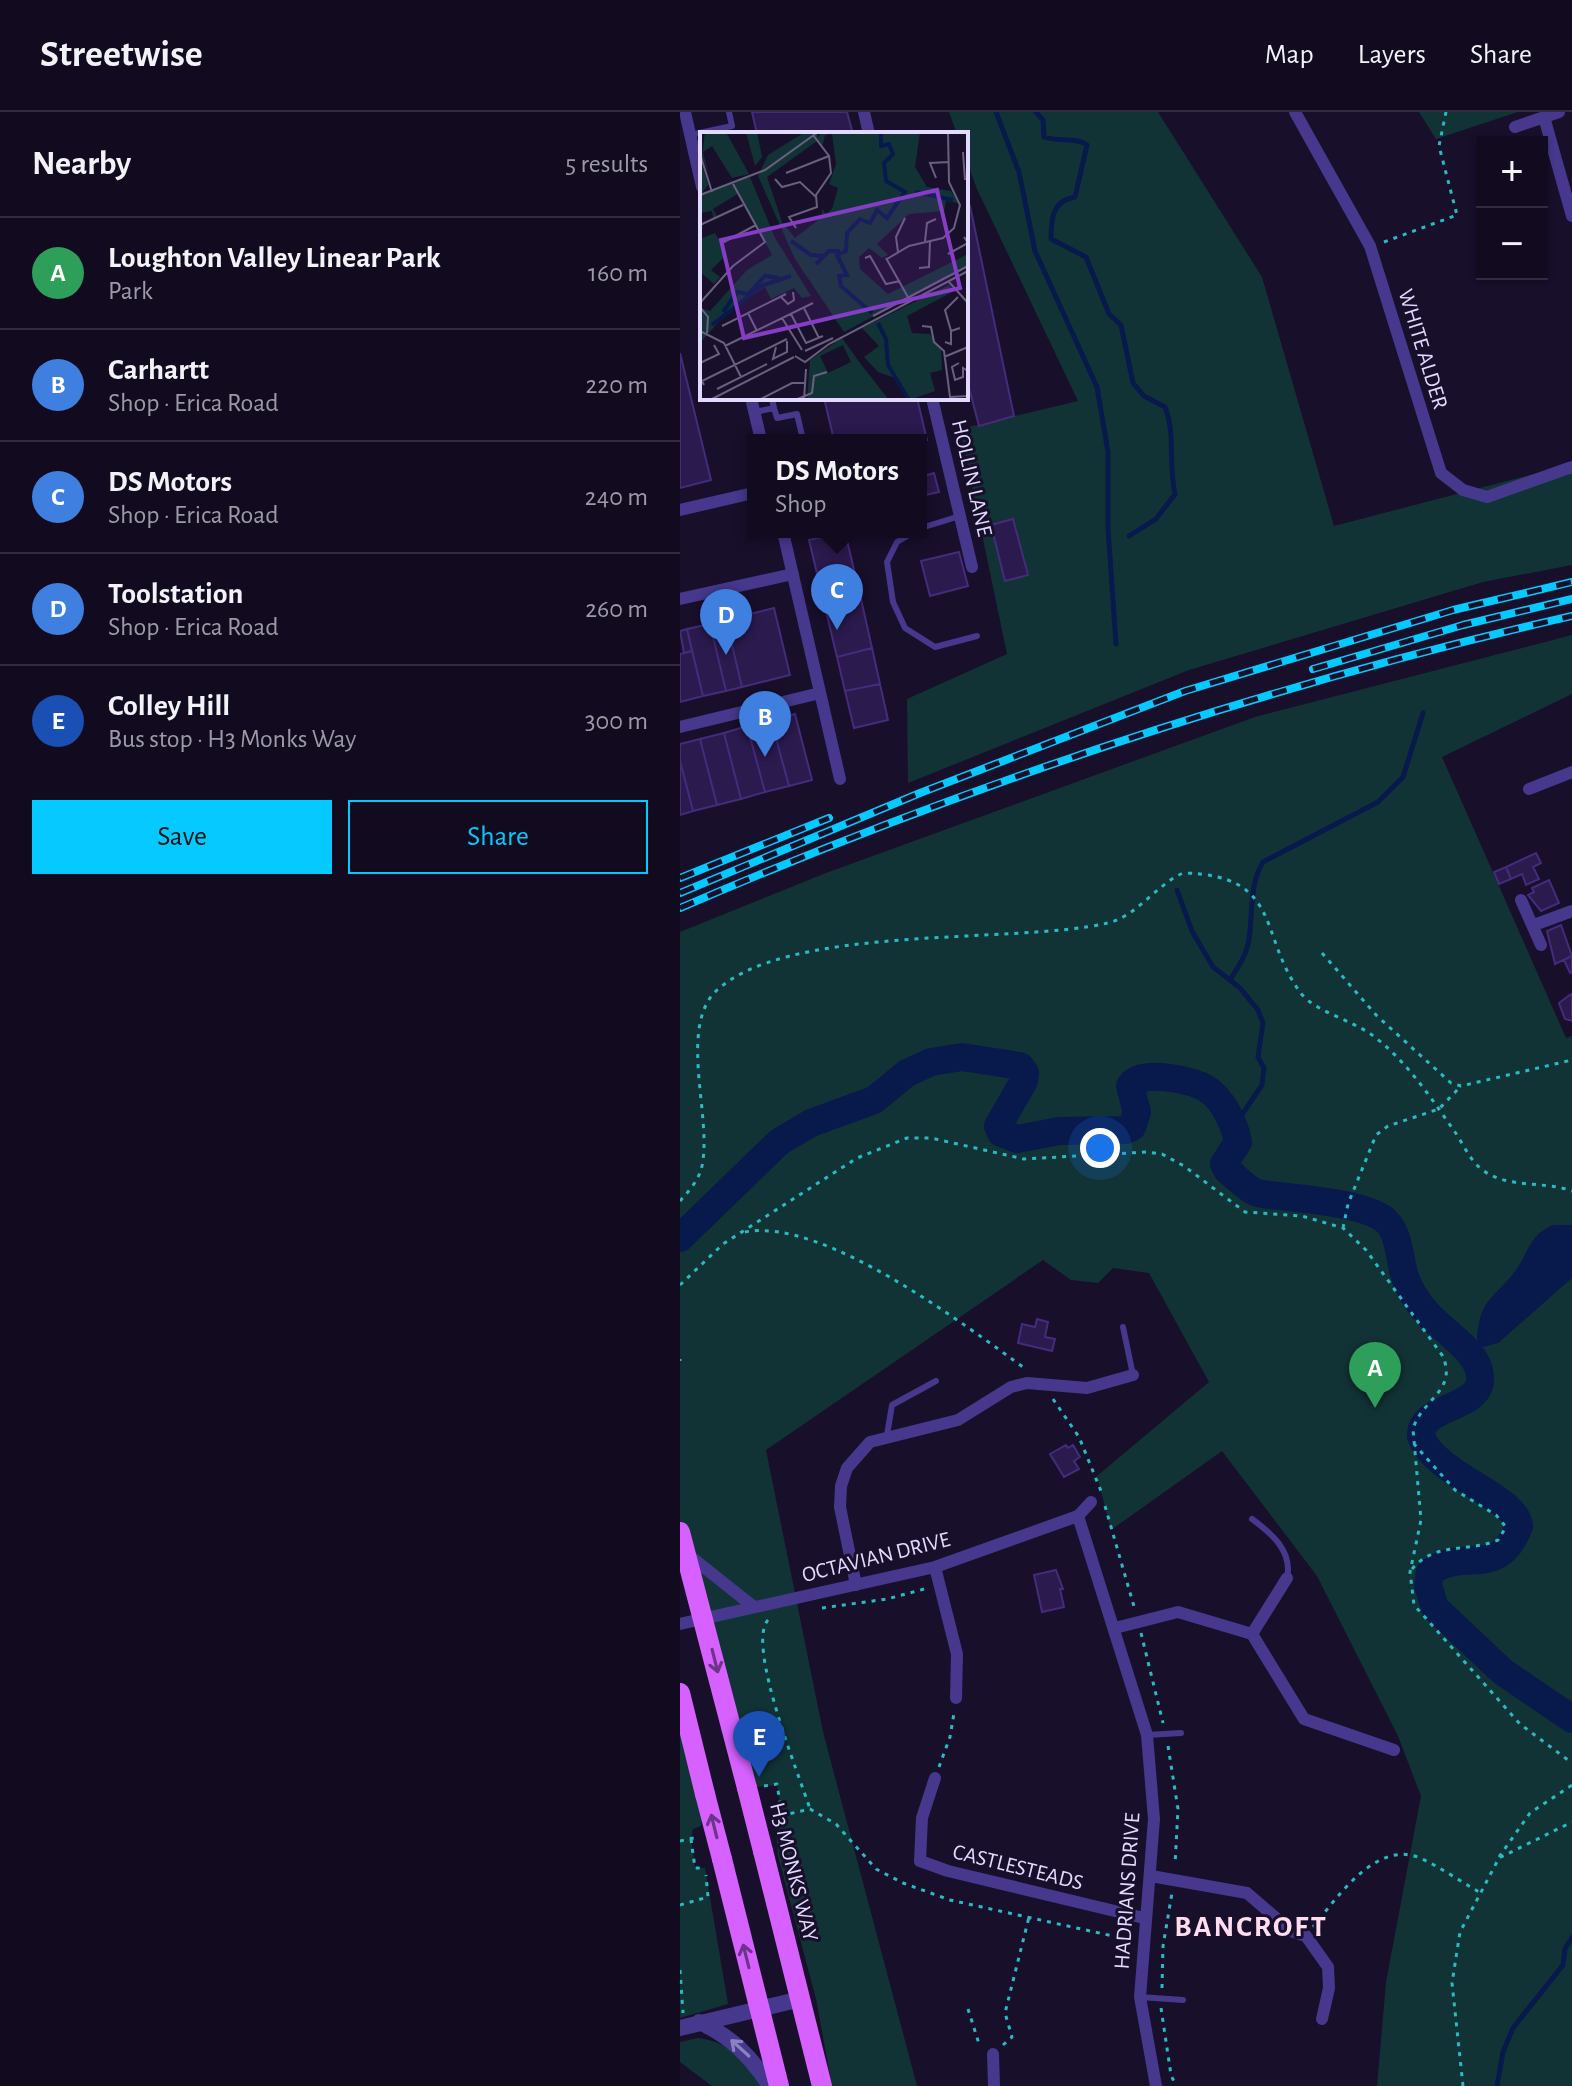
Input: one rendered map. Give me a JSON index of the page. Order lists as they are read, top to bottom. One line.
{"streets":{"main road":["H3 MONKS WAY"],"street":["WHITE ALDER","HOLLIN LANE","OCTAVIAN DRIVE","CASTLESTEADS","HADRIANS DRIVE"]},"crossings":[["OCTAVIAN DRIVE","H3 MONKS WAY"],["OCTAVIAN DRIVE","HADRIANS DRIVE"],["CASTLESTEADS","HADRIANS DRIVE"]],"districts":["BANCROFT"],"page":{"header":"Streetwise","nav":["Map","Layers","Share"],"heading":["Nearby","5 results"],"map_buttons":["+","−"],"list":[{"mark":"A","name":"Loughton Valley Linear Park","note":"Park","value":"160 m"},{"mark":"B","name":"Carhartt","note":"Shop · Erica Road","value":"220 m"},{"mark":"C","name":"DS Motors","note":"Shop · Erica Road","value":"240 m"},{"mark":"D","name":"Toolstation","note":"Shop · Erica Road","value":"260 m"},{"mark":"E","name":"Colley Hill","note":"Bus stop · H3 Monks Way","value":"300 m"}],"popup":["DS Motors","Shop"],"pins":["C","D","B","A","E"],"buttons":["Save","Share"]}}
